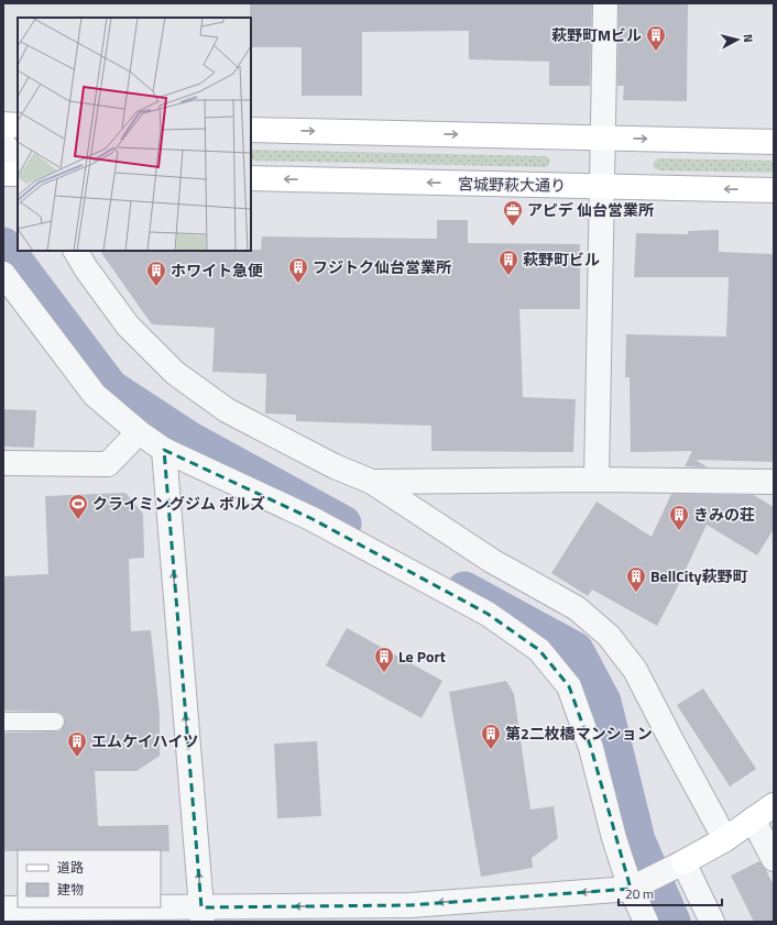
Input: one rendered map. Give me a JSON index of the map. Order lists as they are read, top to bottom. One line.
{"streets":{"street":["宮城野萩大通り"]},"places":{"building":["萩野町Mビル","萩野町ビル","フジトク仙台営業所","ホワイト急便","きみの荘","BellCity萩野町","Le Port","第2二枚橋マンション","エムケイハイツ"],"office":["アピデ 仙台営業所"],"sports":["クライミングジム ボルズ"]},"legend":["道路","建物"],"scale_bar":"20 m","north":"right"}
